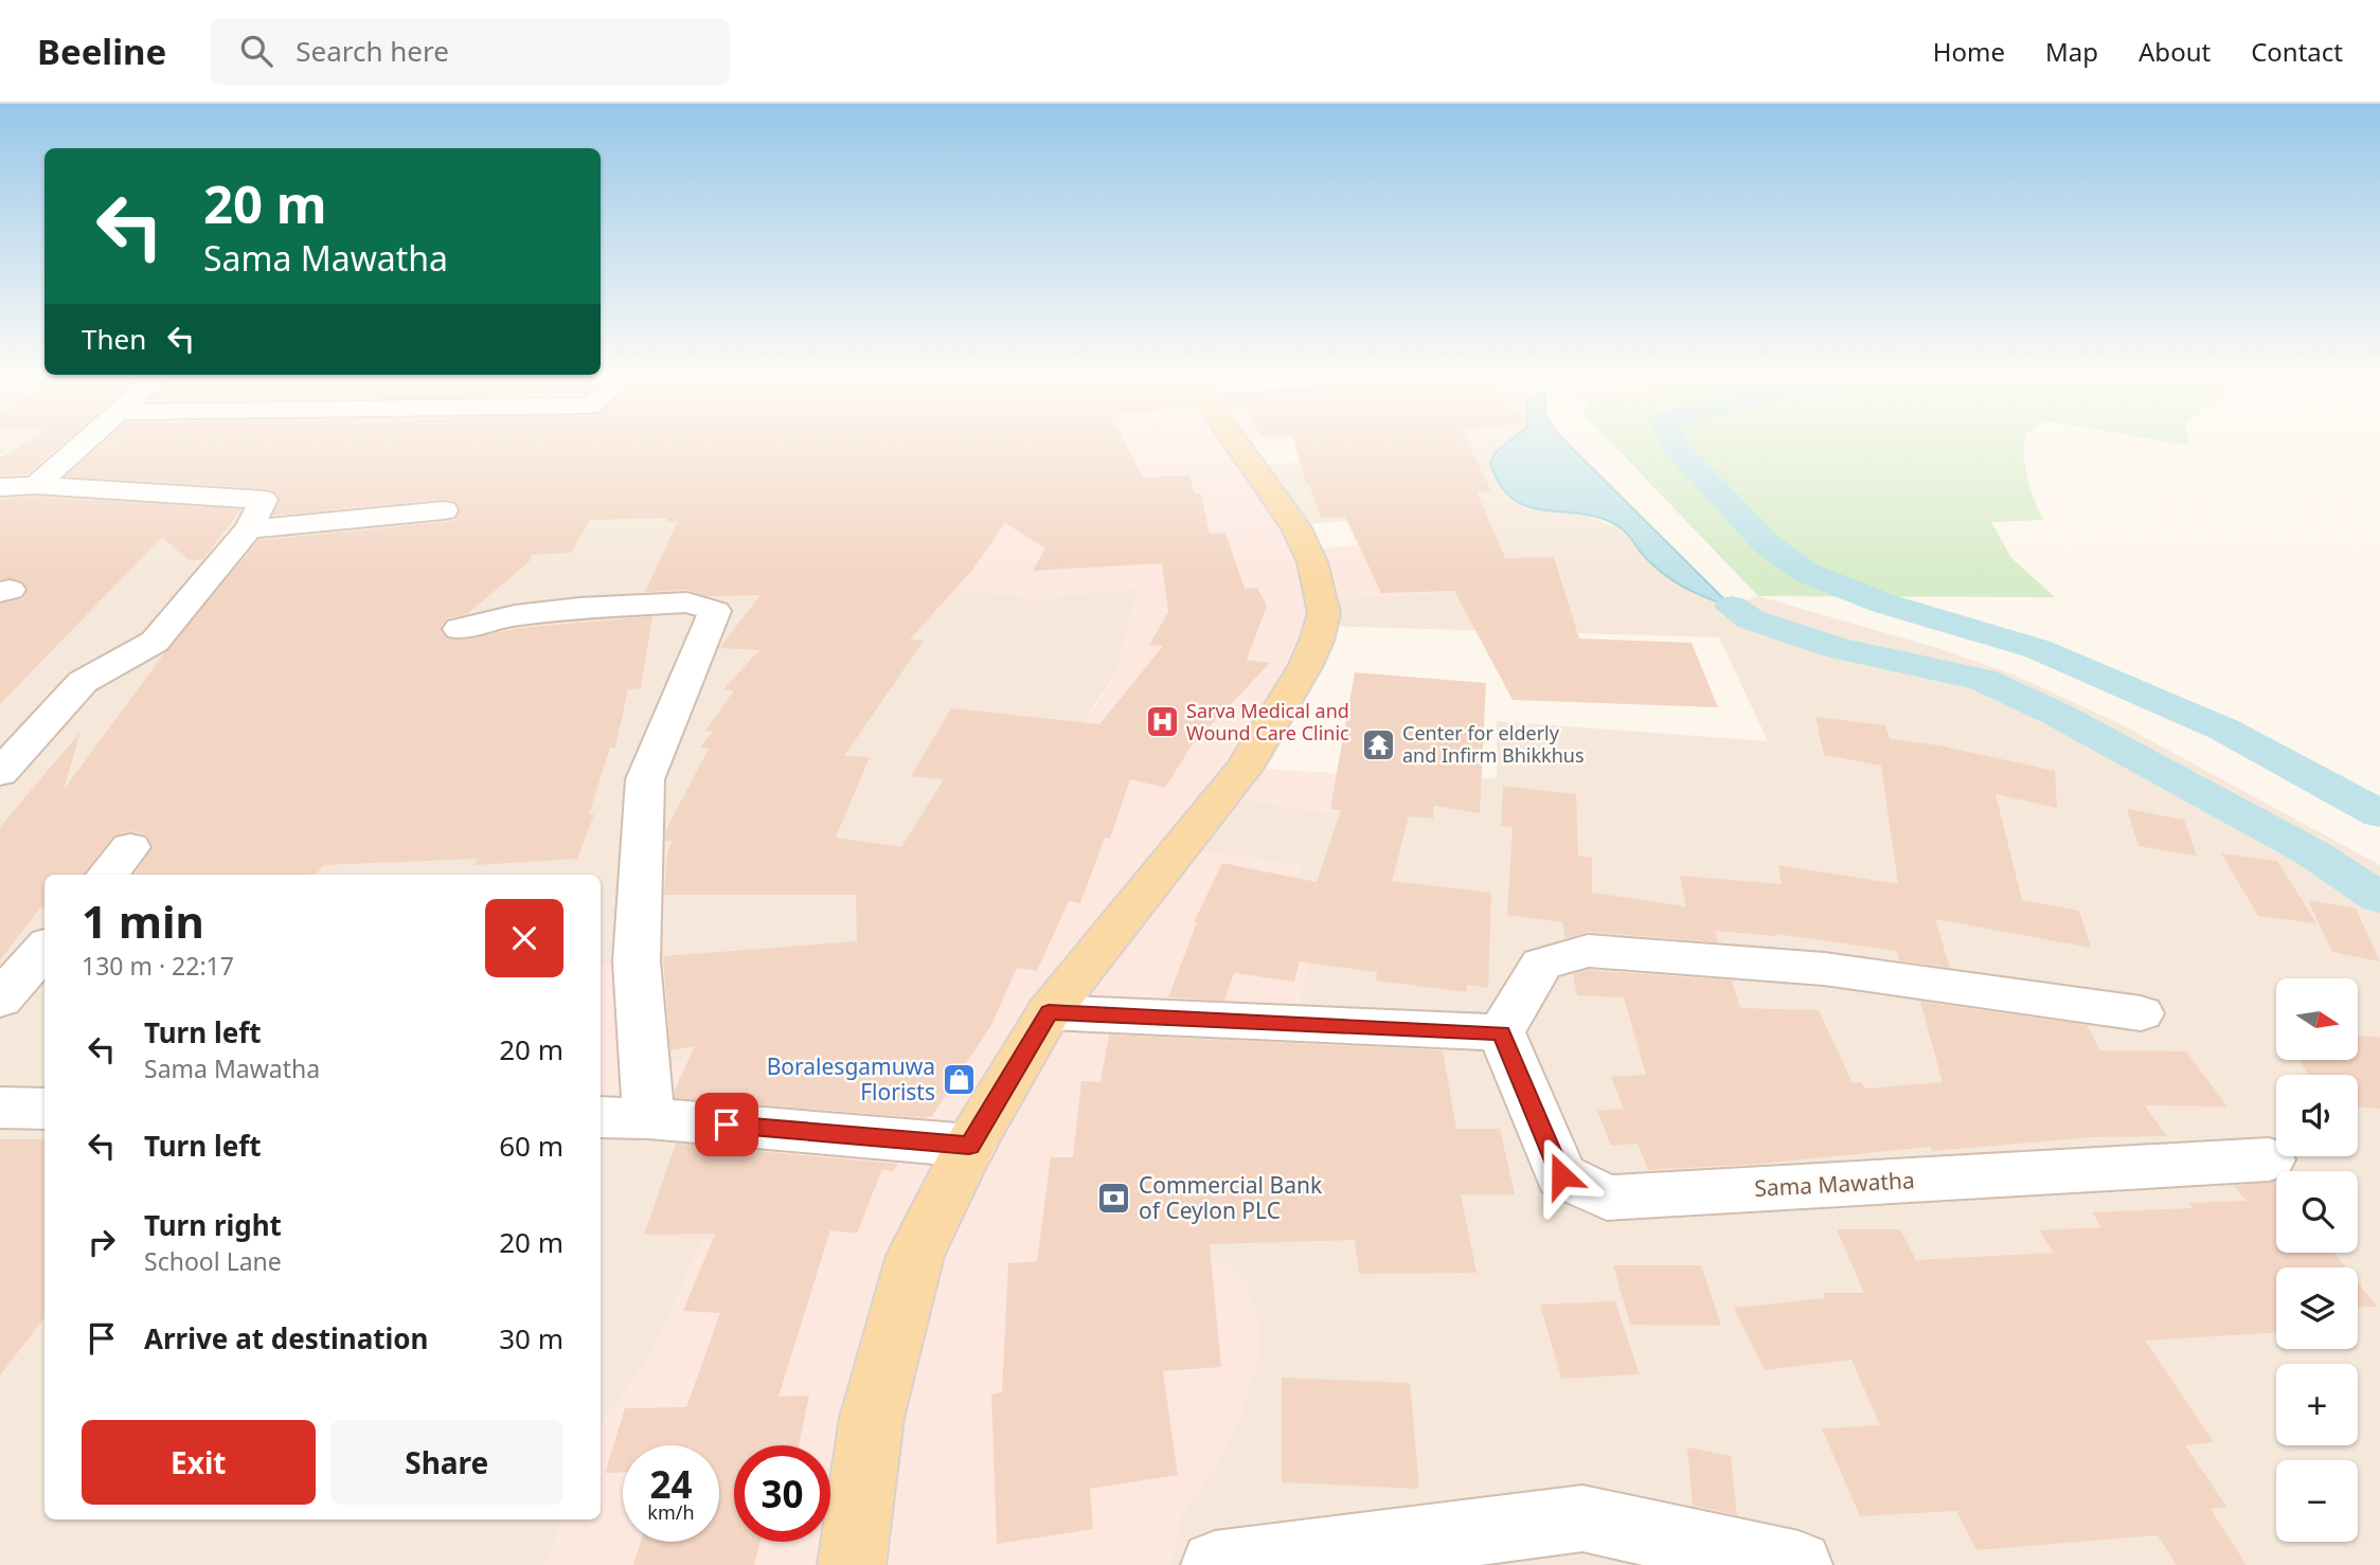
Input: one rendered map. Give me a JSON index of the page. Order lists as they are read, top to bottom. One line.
{"streets":{"street":["Sama Mawatha"]},"places":{"hospital":["Sarva Medical and Wound Care Clinic"],"temple":["Center for elderly and Infirm Bhikkhus"],"shop":["Boralesgamuwa Florists"],"bank":["Commercial Bank of Ceylon PLC"]},"north":"right","page":{"header":"Beeline","search":"Search here","nav":["Home","Map","About","Contact"],"turn":["20 m","Sama Mawatha"],"then":"Then","heading":["1 min","130 m · 22:17"],"map_buttons":["+","−"],"list":[{"name":"Turn left","note":"Sama Mawatha","value":"20 m"},{"name":"Turn left","value":"60 m"},{"name":"Turn right","note":"School Lane","value":"20 m"},{"name":"Arrive at destination","value":"30 m"}],"buttons":["Exit","Share"],"speed":"24 km/h","limit":"30"}}
